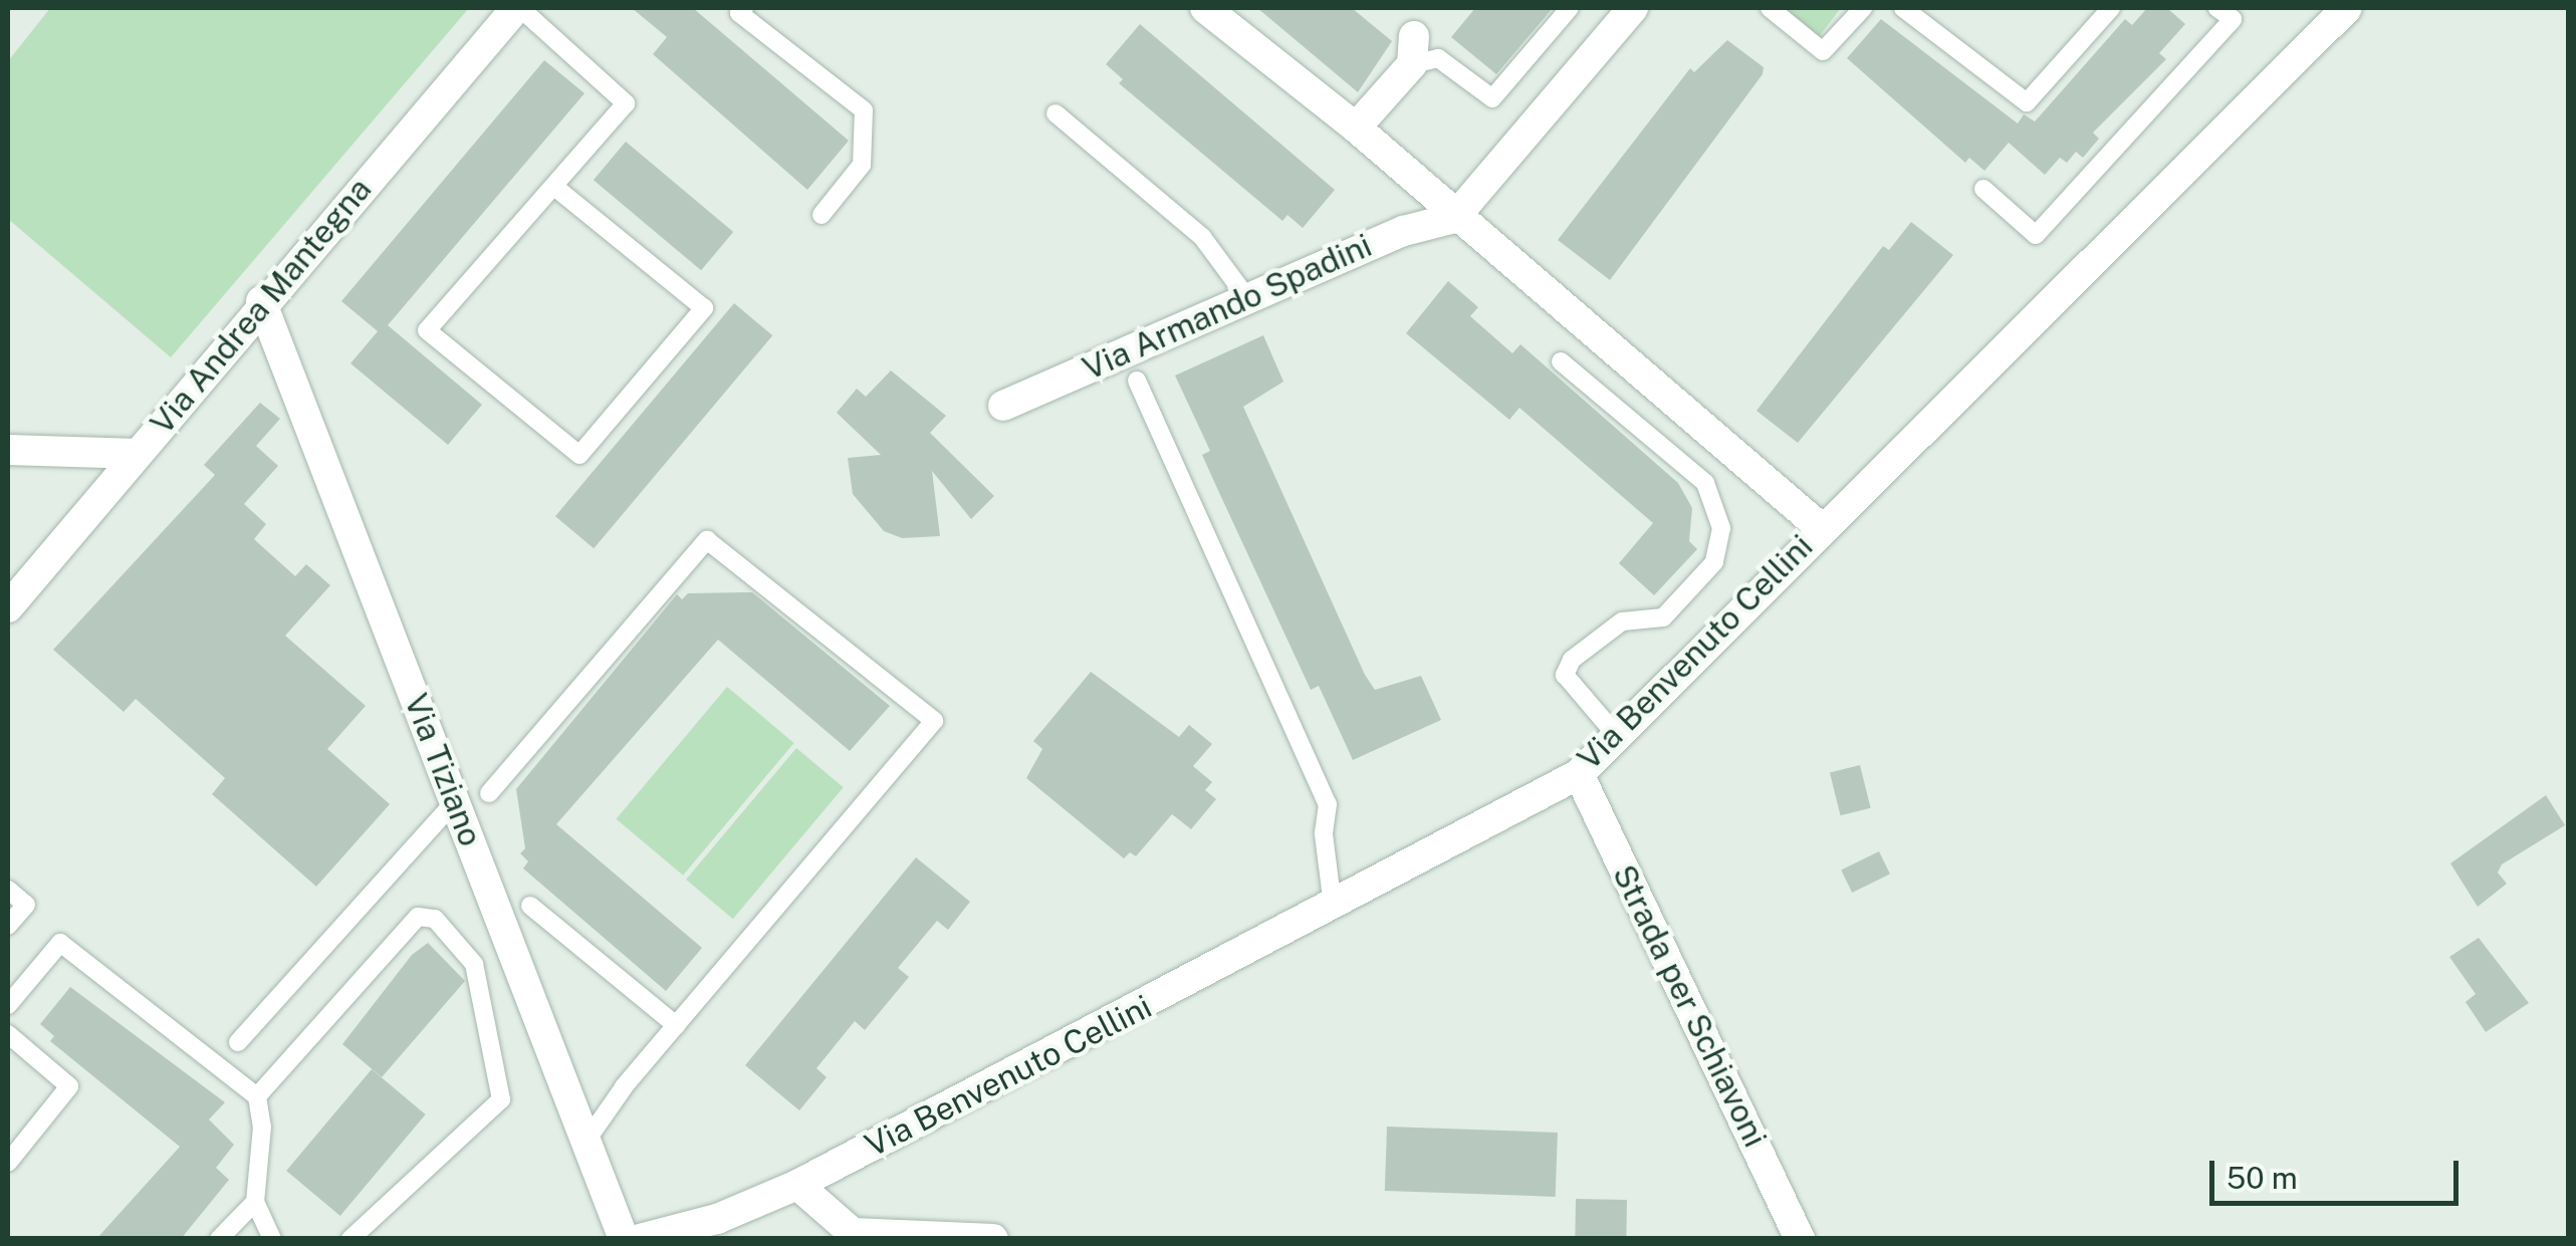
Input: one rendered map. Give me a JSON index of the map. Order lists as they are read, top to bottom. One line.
{"streets":{"street":["Via Andrea Mantegna","Via Armando Spadini","Via Benvenuto Cellini","Via Tiziano","Strada per Schiavoni"]},"crossings":[["Via Andrea Mantegna","Via Tiziano"],["Via Benvenuto Cellini","Strada per Schiavoni"]],"scale_bar":"50 m"}
